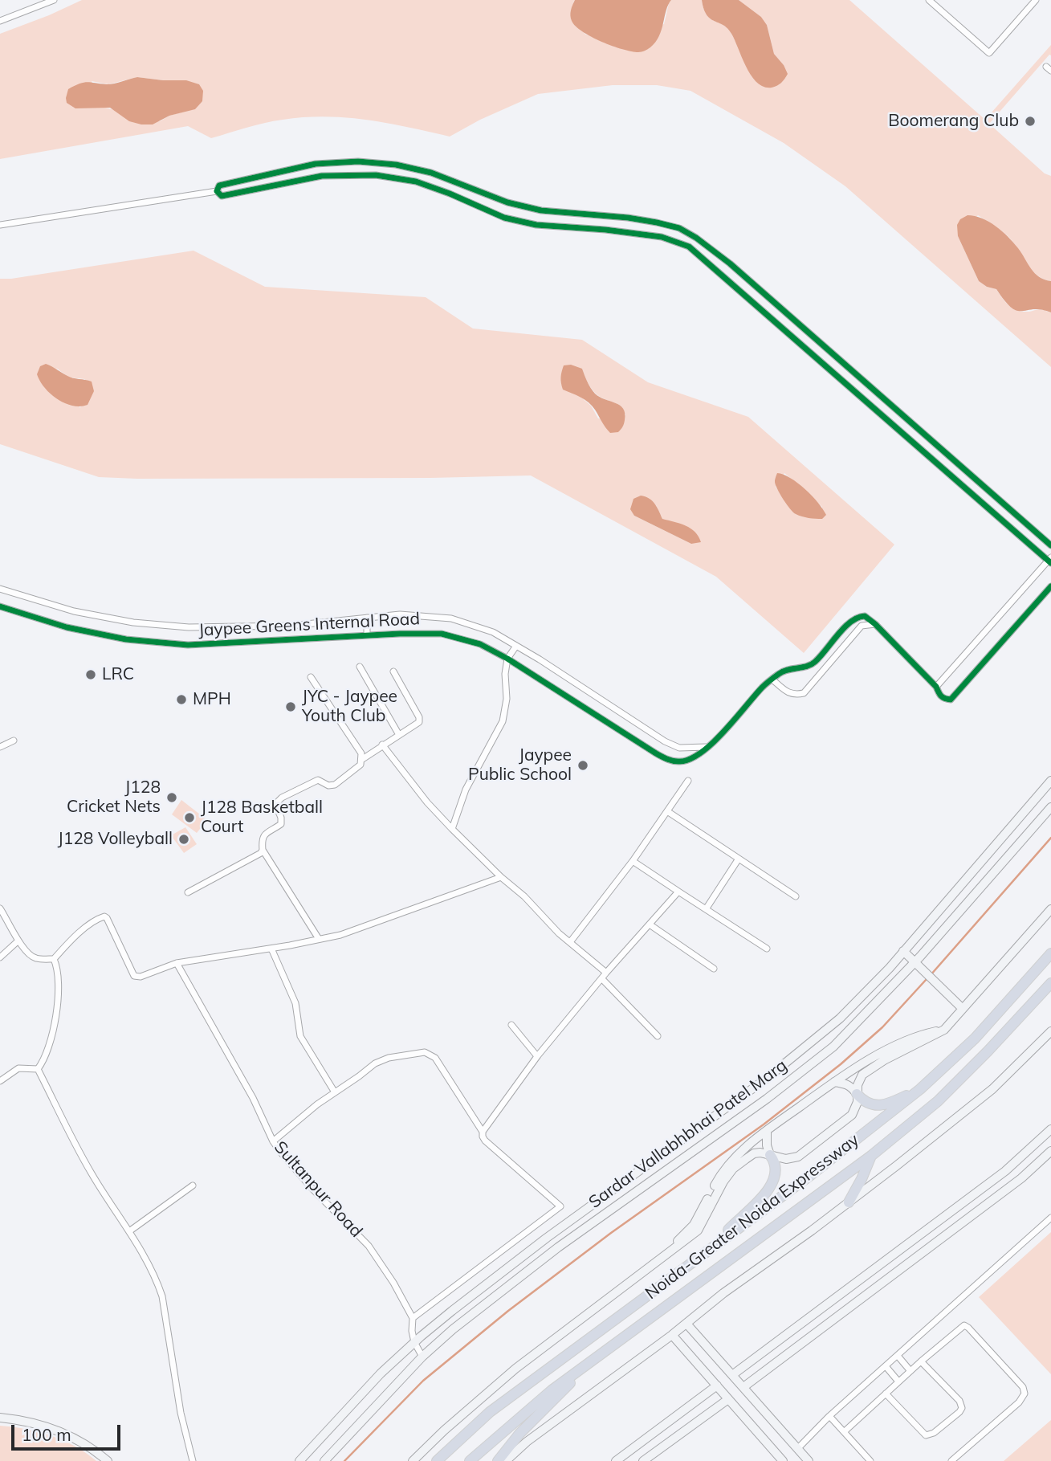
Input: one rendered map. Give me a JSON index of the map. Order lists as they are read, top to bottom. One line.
{"streets":{"highway":["Noida-Greater Noida Expressway"],"street":["Jaypee Greens Internal Road","Sardar Vallabhbhai Patel Marg","Sultanpur Road"]},"crossings":[["Sardar Vallabhbhai Patel Marg","Sultanpur Road"]],"places":["Boomerang Club","LRC","MPH","JYC - Jaypee Youth Club","Jaypee Public School","J128 Cricket Nets","J128 Basketball Court","J128 Volleyball"],"scale_bar":"100 m"}
